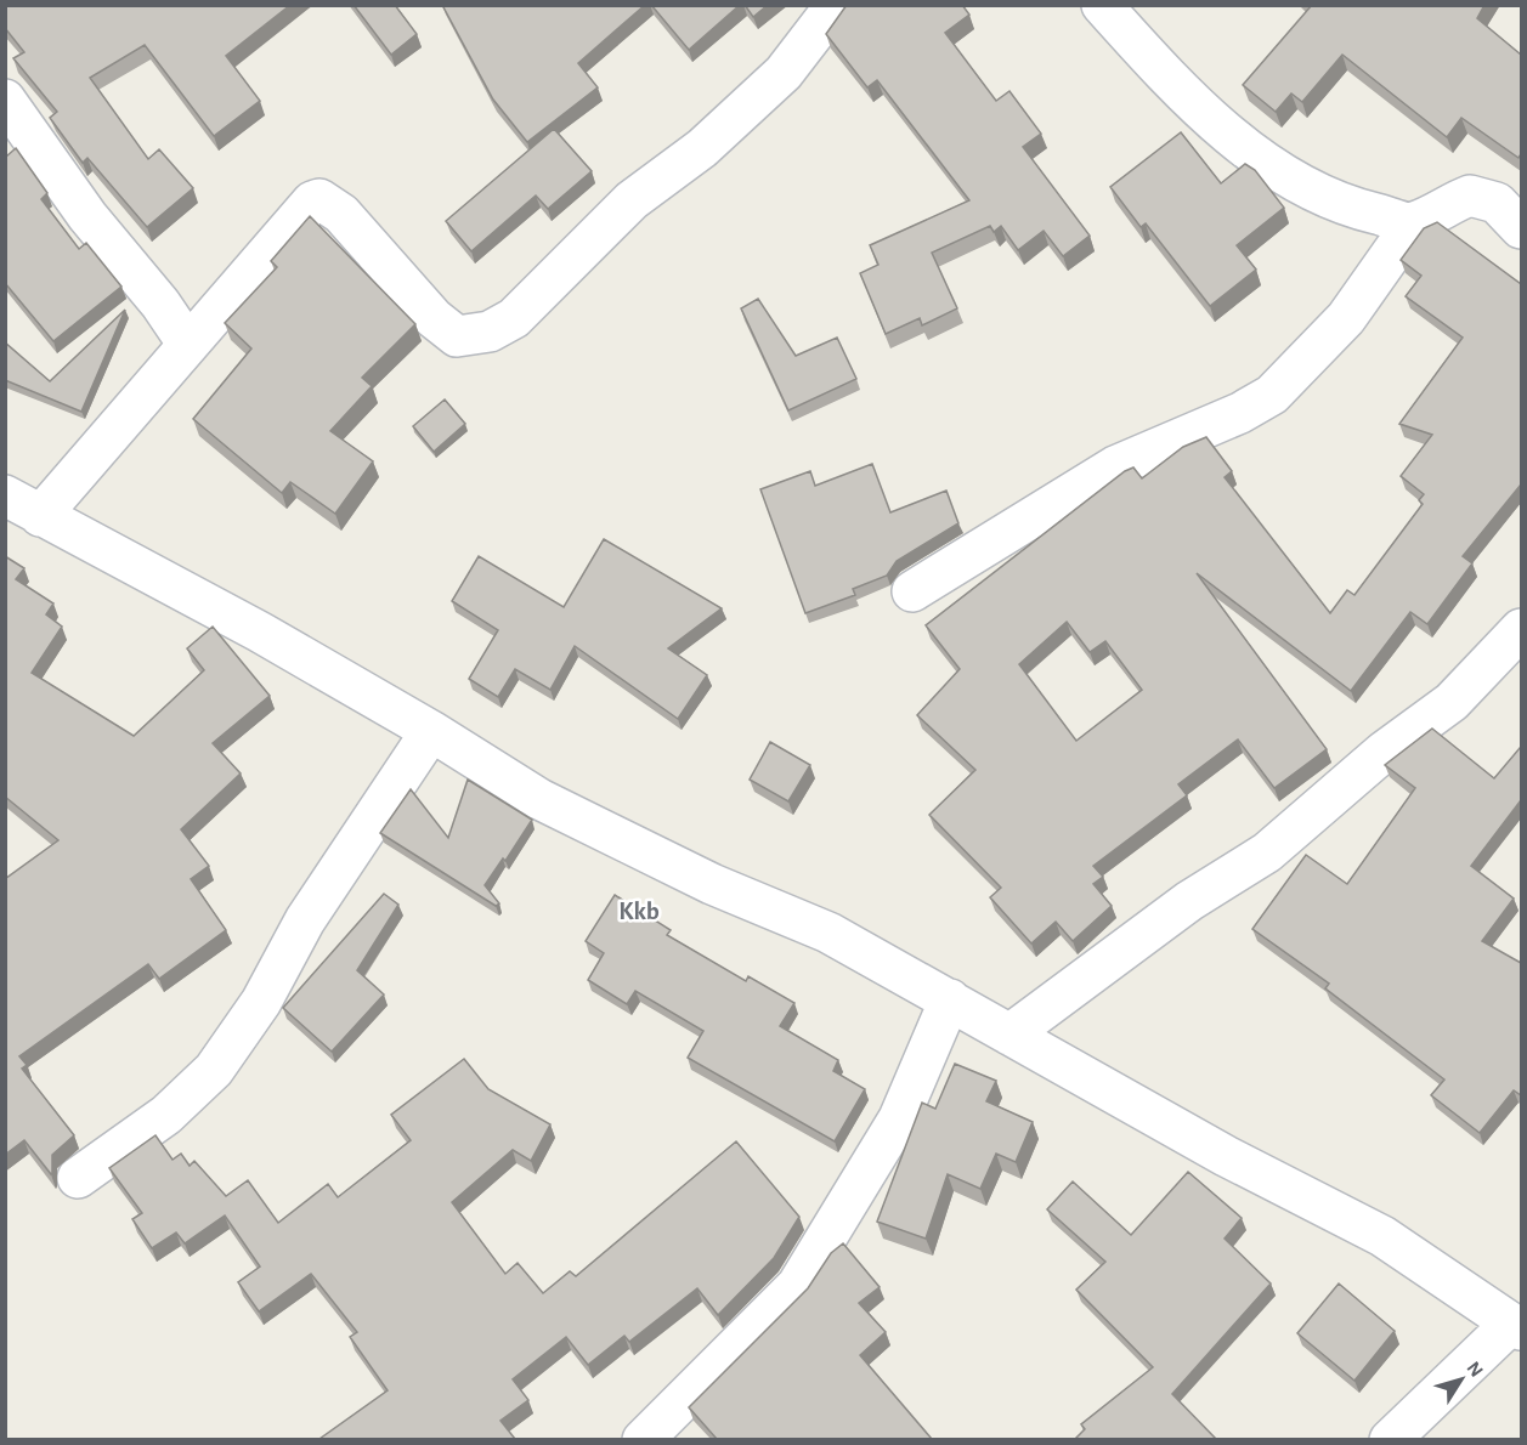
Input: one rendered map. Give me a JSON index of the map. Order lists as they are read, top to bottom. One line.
{"districts":["Kkb"],"north":"top right"}
